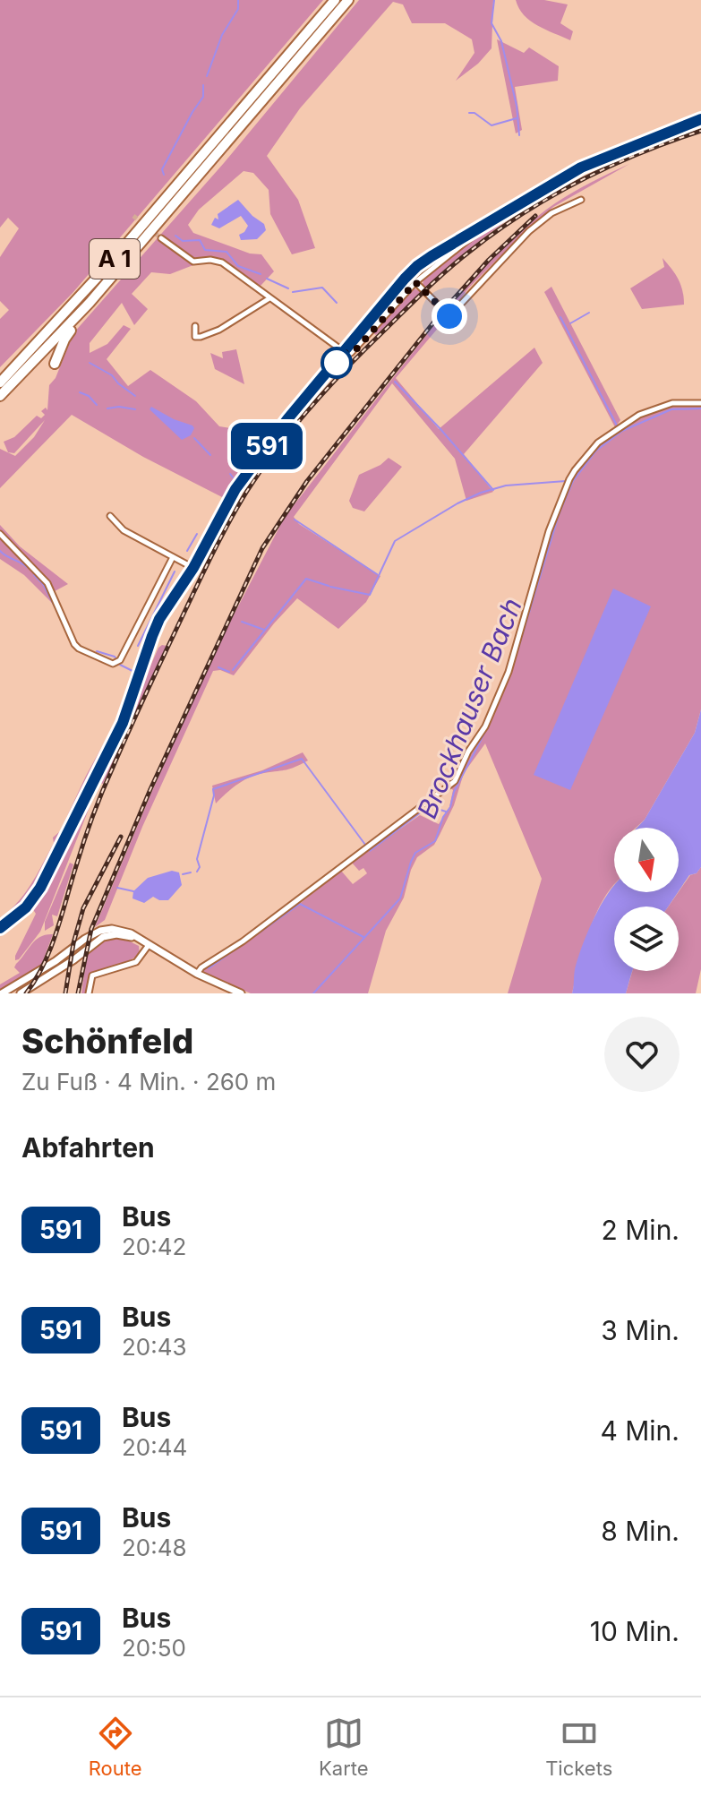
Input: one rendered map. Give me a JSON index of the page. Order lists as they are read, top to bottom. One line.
{"streets":{"highway":["A 1"]},"water":["Brockhauser Bach"],"lines":["bus line 591"],"north":"bottom","page":{"on_map":"591","heading":[["Schönfeld","Zu Fuß · 4 Min. · 260 m"],"Abfahrten"],"list":[{"mark":"591","name":"Bus","note":"20:42","value":"2 Min."},{"mark":"591","name":"Bus","note":"20:43","value":"3 Min."},{"mark":"591","name":"Bus","note":"20:44","value":"4 Min."},{"mark":"591","name":"Bus","note":"20:48","value":"8 Min."},{"mark":"591","name":"Bus","note":"20:50","value":"10 Min."}],"tabs":["Route","Karte","Tickets"]}}
